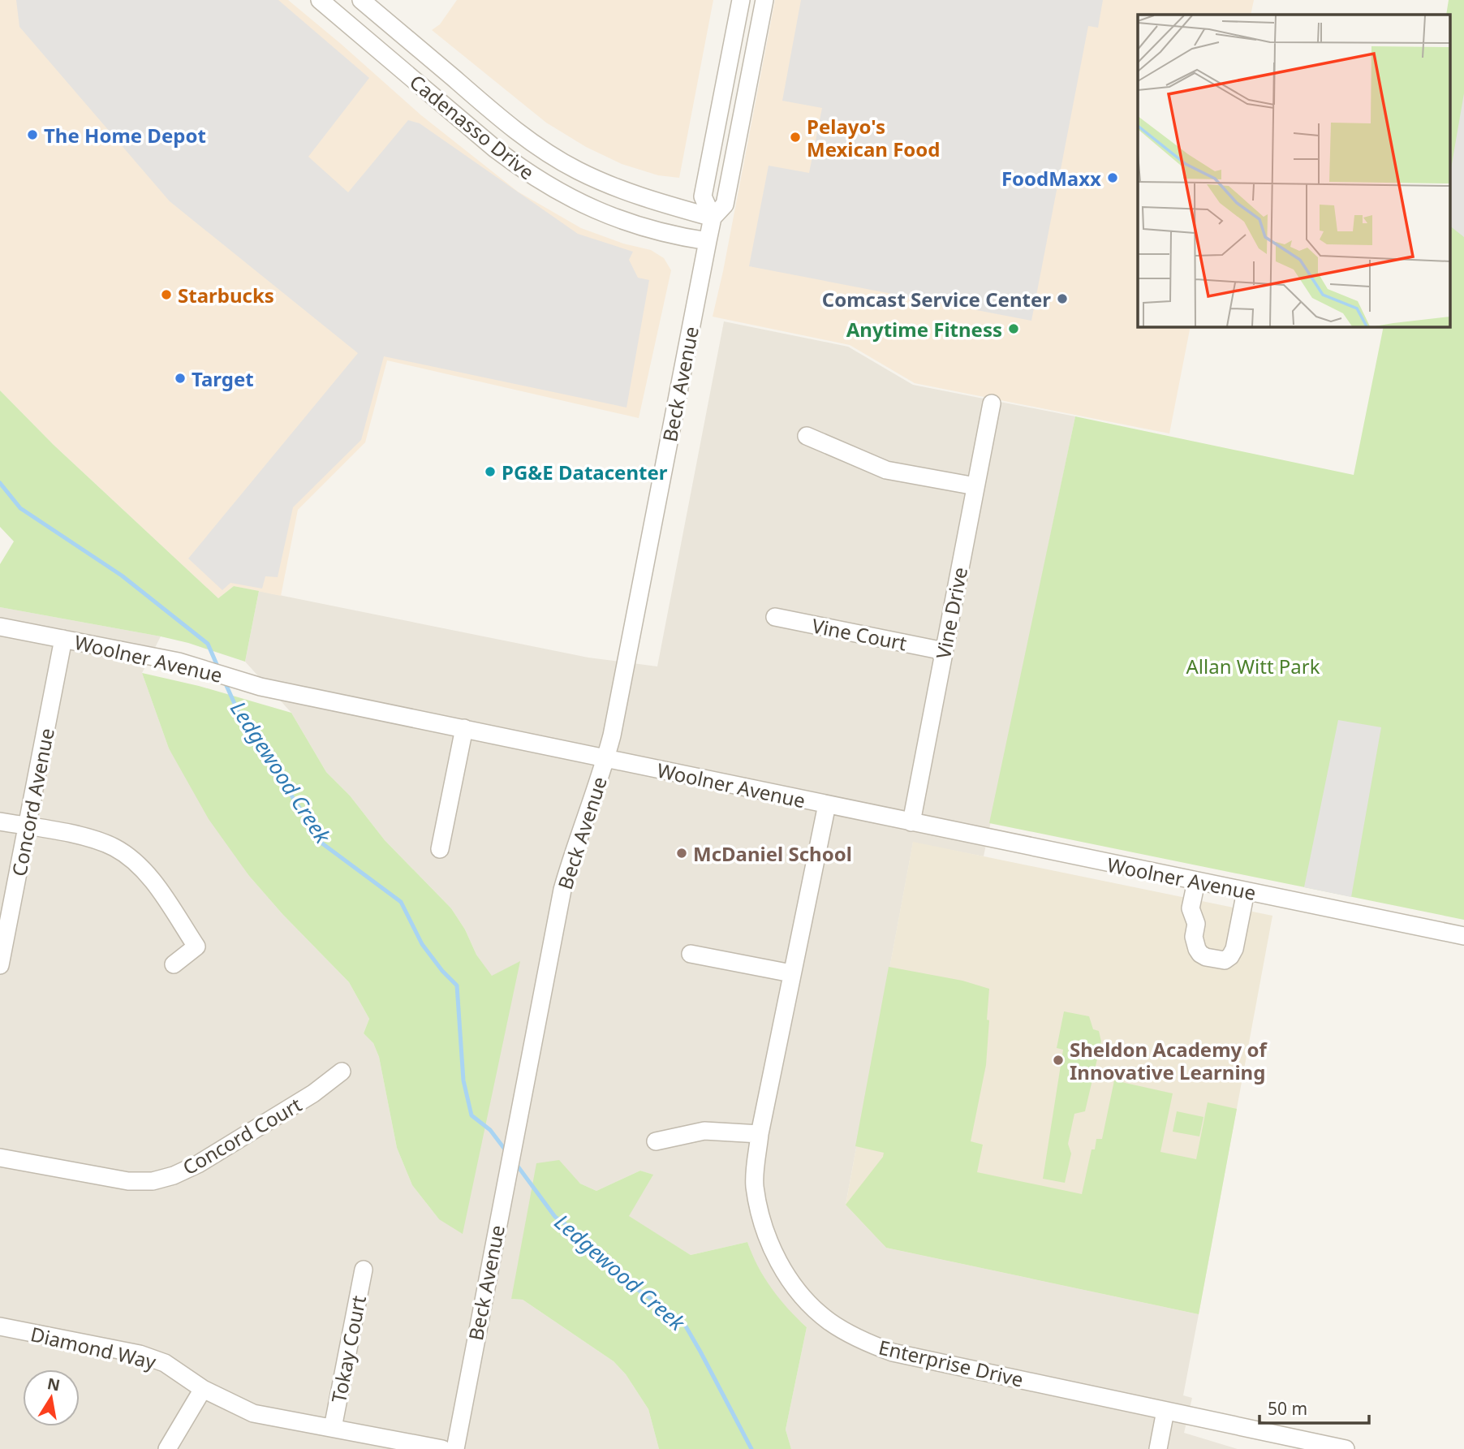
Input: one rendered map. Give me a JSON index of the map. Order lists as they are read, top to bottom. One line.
{"streets":{"street":["Cadenasso Drive","Beck Avenue","Vine Drive","Vine Court","Woolner Avenue","Concord Avenue","Concord Court","Diamond Way","Tokay Court","Enterprise Drive"]},"crossings":[["Cadenasso Drive","Beck Avenue"],["Beck Avenue","Woolner Avenue"],["Vine Drive","Vine Court"],["Vine Drive","Woolner Avenue"],["Woolner Avenue","Concord Avenue"],["Woolner Avenue","Enterprise Drive"],["Diamond Way","Tokay Court"]],"water":["Ledgewood Creek"],"parks":["Allan Witt Park"],"places":["The Home Depot","Pelayo's Mexican Food","FoodMaxx","Starbucks","Comcast Service Center","Anytime Fitness","Target","PG&E Datacenter","McDaniel School","Sheldon Academy of Innovative Learning"],"scale_bar":"50 m","north":"top"}
